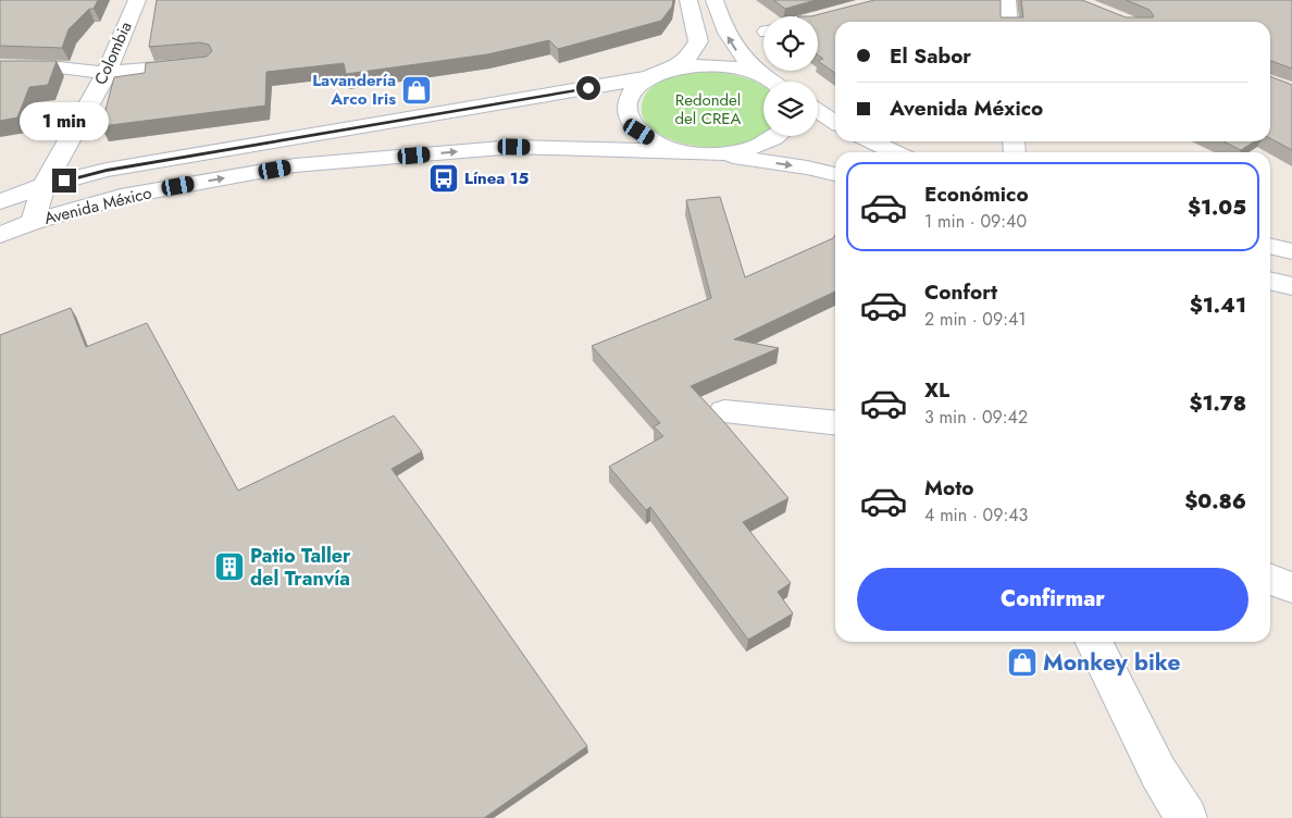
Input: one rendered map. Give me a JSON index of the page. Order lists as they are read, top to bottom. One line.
{"streets":{"main road":["Colombia","Avenida México"]},"crossings":[["Colombia","Avenida México"]],"parks":["Redondel del CREA"],"places":{"shop":["Lavandería Arco Iris","Monkey bike"],"bus stop":["Línea 15"],"building":["Patio Taller del Tranvía"]},"page":{"banner":["El Sabor","Avenida México"],"bubble":"1 min","list":[{"name":"Económico","note":"1 min · 09:40","value":"$1.05"},{"name":"Confort","note":"2 min · 09:41","value":"$1.41"},{"name":"XL","note":"3 min · 09:42","value":"$1.78"},{"name":"Moto","note":"4 min · 09:43","value":"$0.86"}],"buttons":"Confirmar"}}
